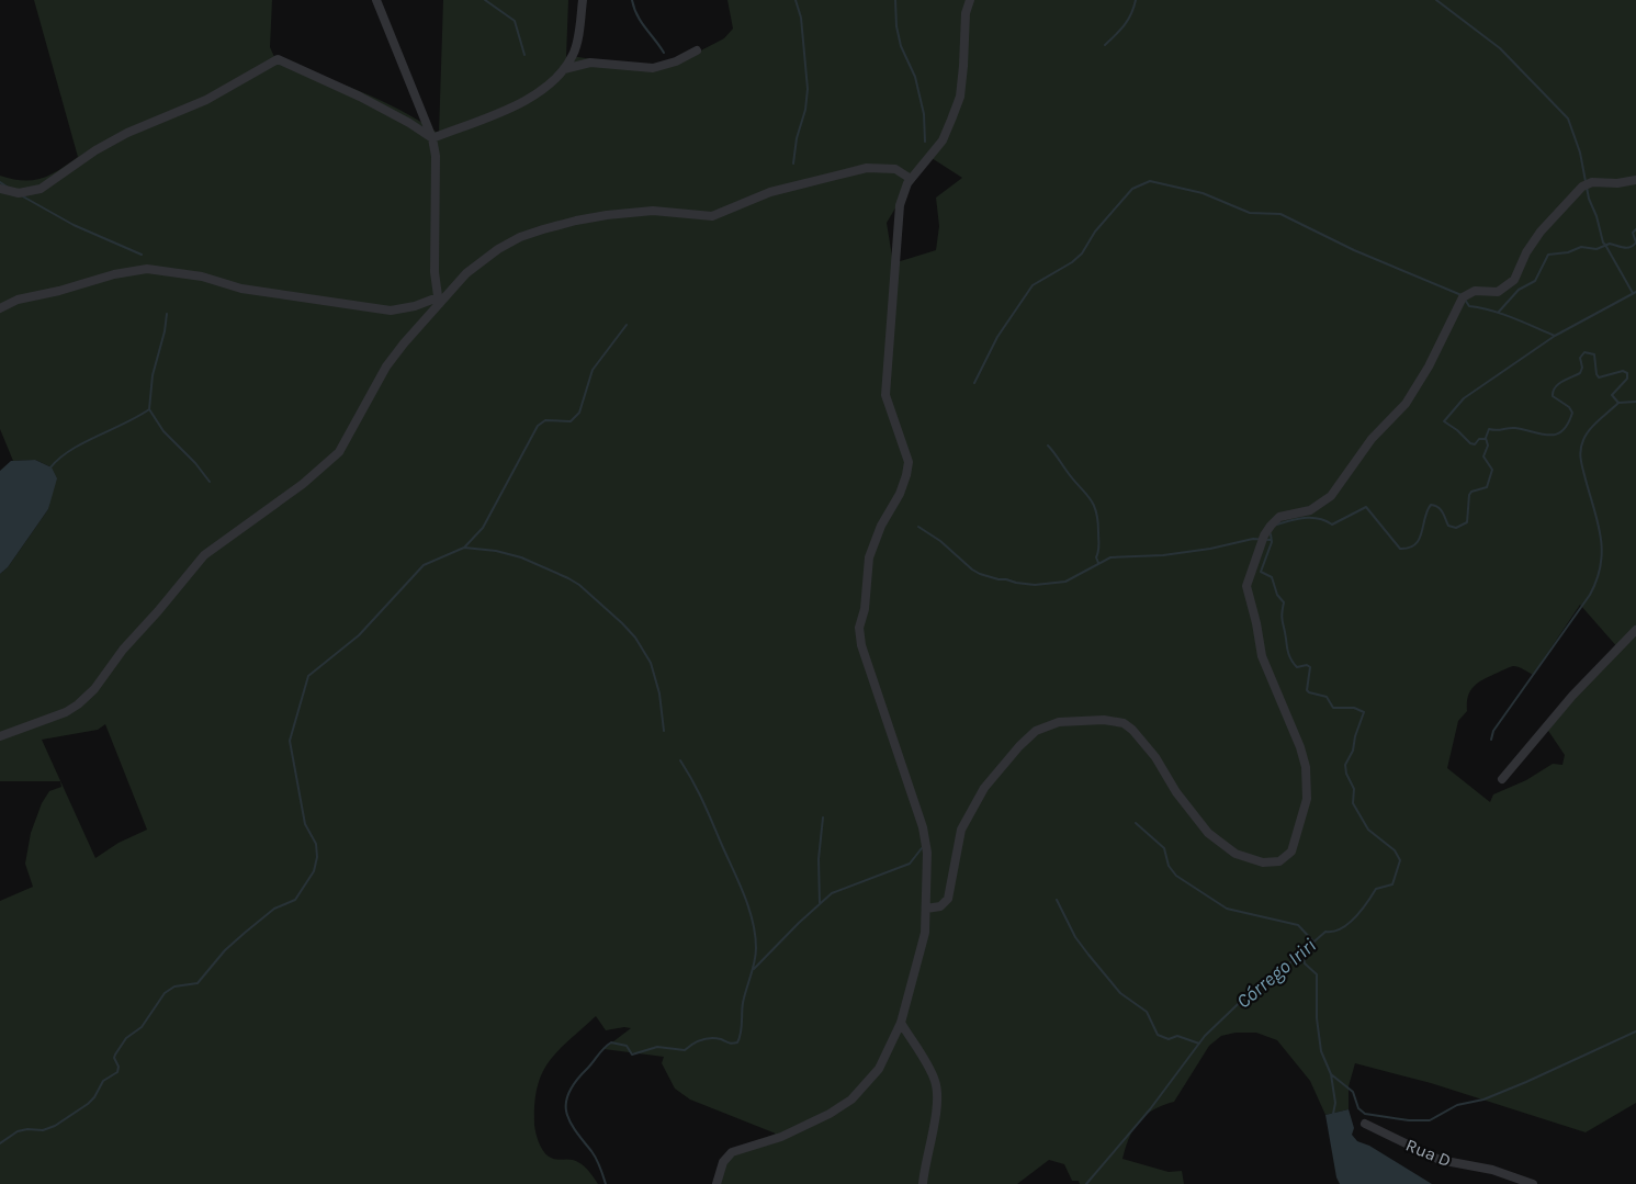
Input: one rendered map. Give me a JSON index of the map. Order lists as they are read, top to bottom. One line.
{"streets":{"street":["Rua D"]},"water":["Córrego Iriri"]}
